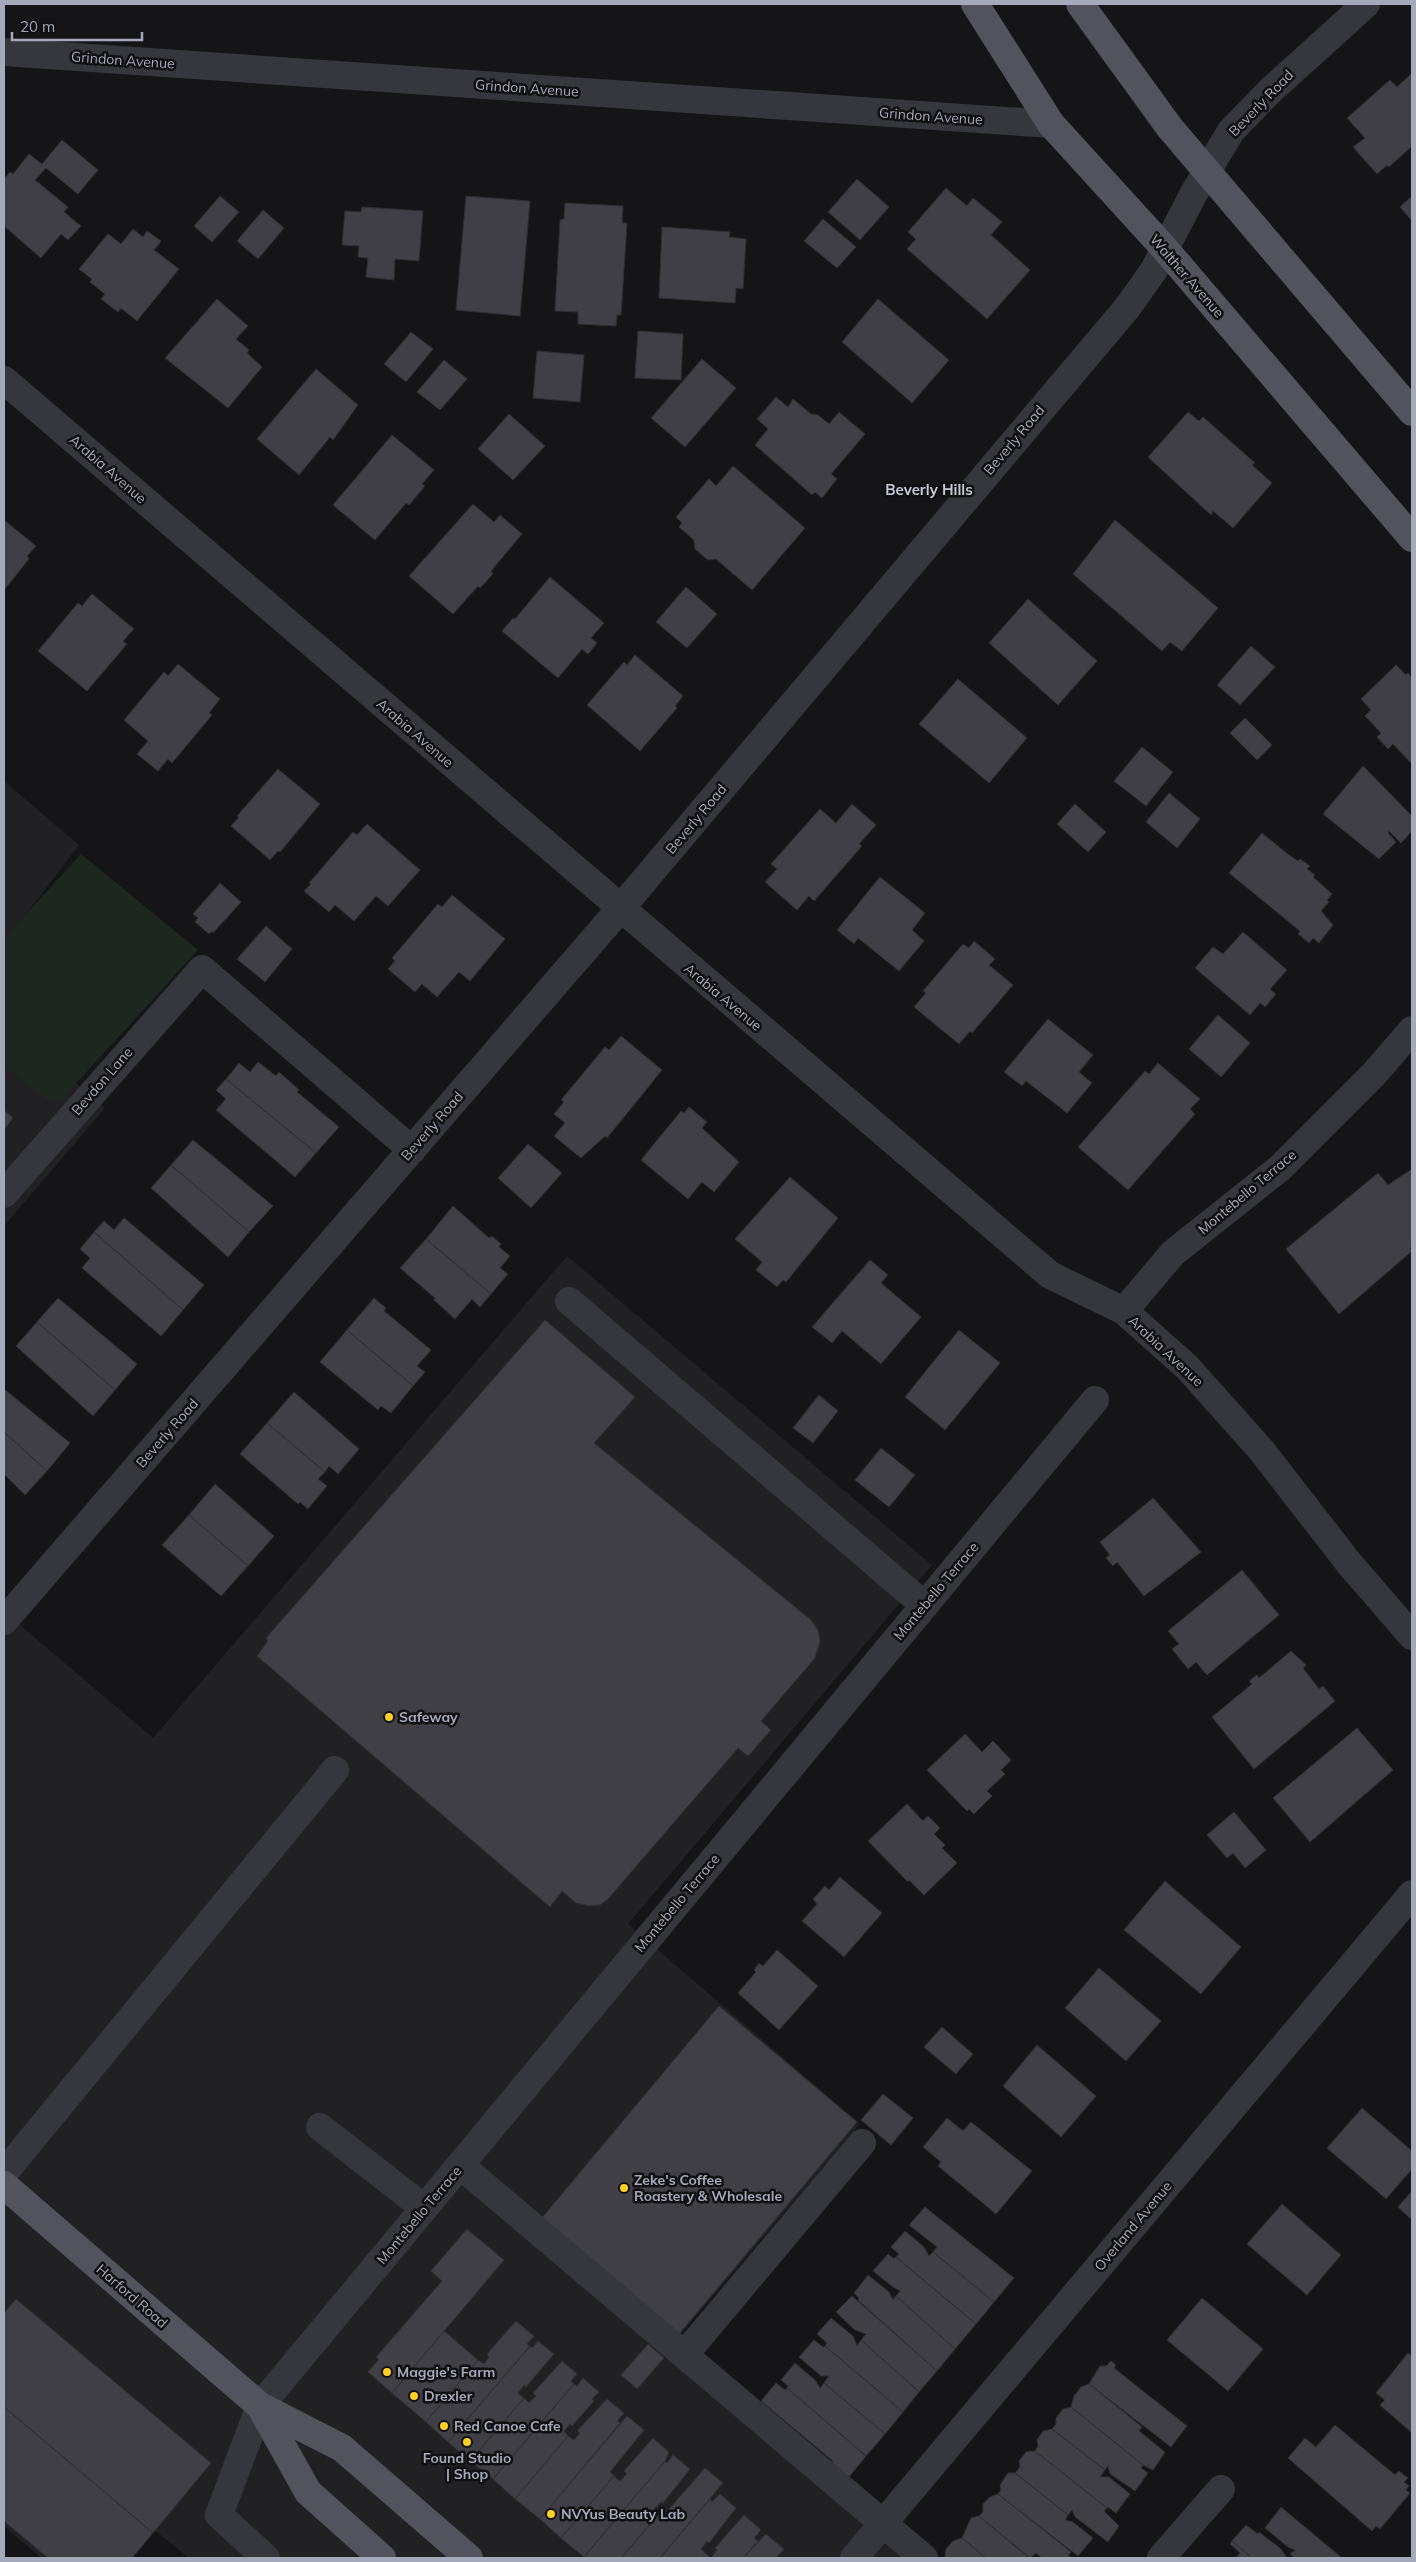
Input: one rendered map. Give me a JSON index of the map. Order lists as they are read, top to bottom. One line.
{"streets":{"main road":["Walther Avenue","Harford Road"],"street":["Grindon Avenue","Beverly Road","Arabia Avenue","Bevdon Lane","Montebello Terrace","Overland Avenue"]},"crossings":[["Grindon Avenue","Walther Avenue"],["Beverly Road","Walther Avenue"],["Beverly Road","Arabia Avenue"],["Beverly Road","Bevdon Lane"],["Arabia Avenue","Montebello Terrace"],["Montebello Terrace","Harford Road"]],"districts":["Beverly Hills"],"places":["Safeway","Zeke's Coffee Roastery & Wholesale","Maggie's Farm","Drexler","Red Canoe Cafe","Found Studio | Shop","NVYus Beauty Lab"],"scale_bar":"20 m"}
